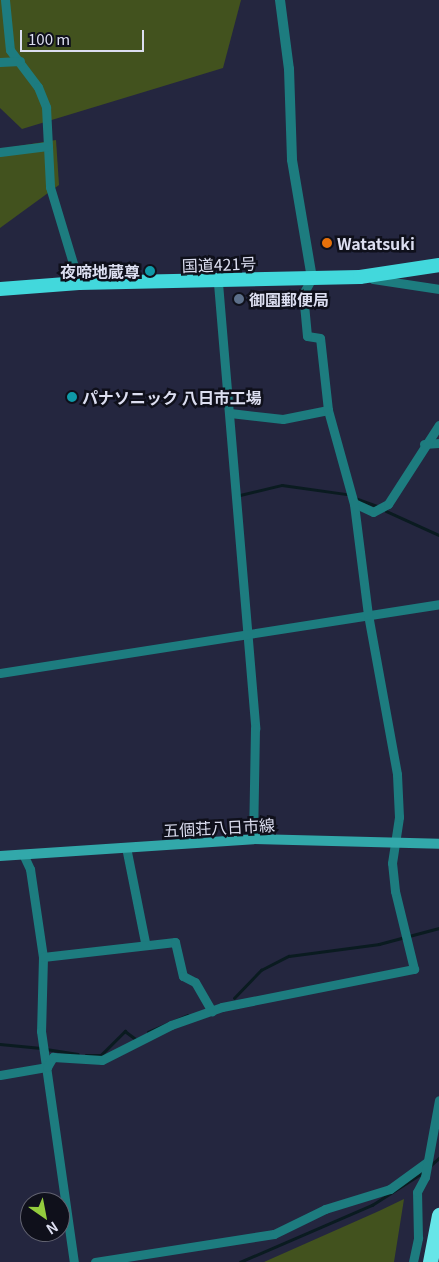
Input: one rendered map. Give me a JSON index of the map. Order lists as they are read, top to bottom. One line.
{"streets":{"highway":["国道421号"],"main road":["五個荘八日市線"]},"places":["Watatsuki","夜啼地蔵尊","御園郵便局","パナソニック 八日市工場"],"scale_bar":"100 m","north":"bottom right"}
